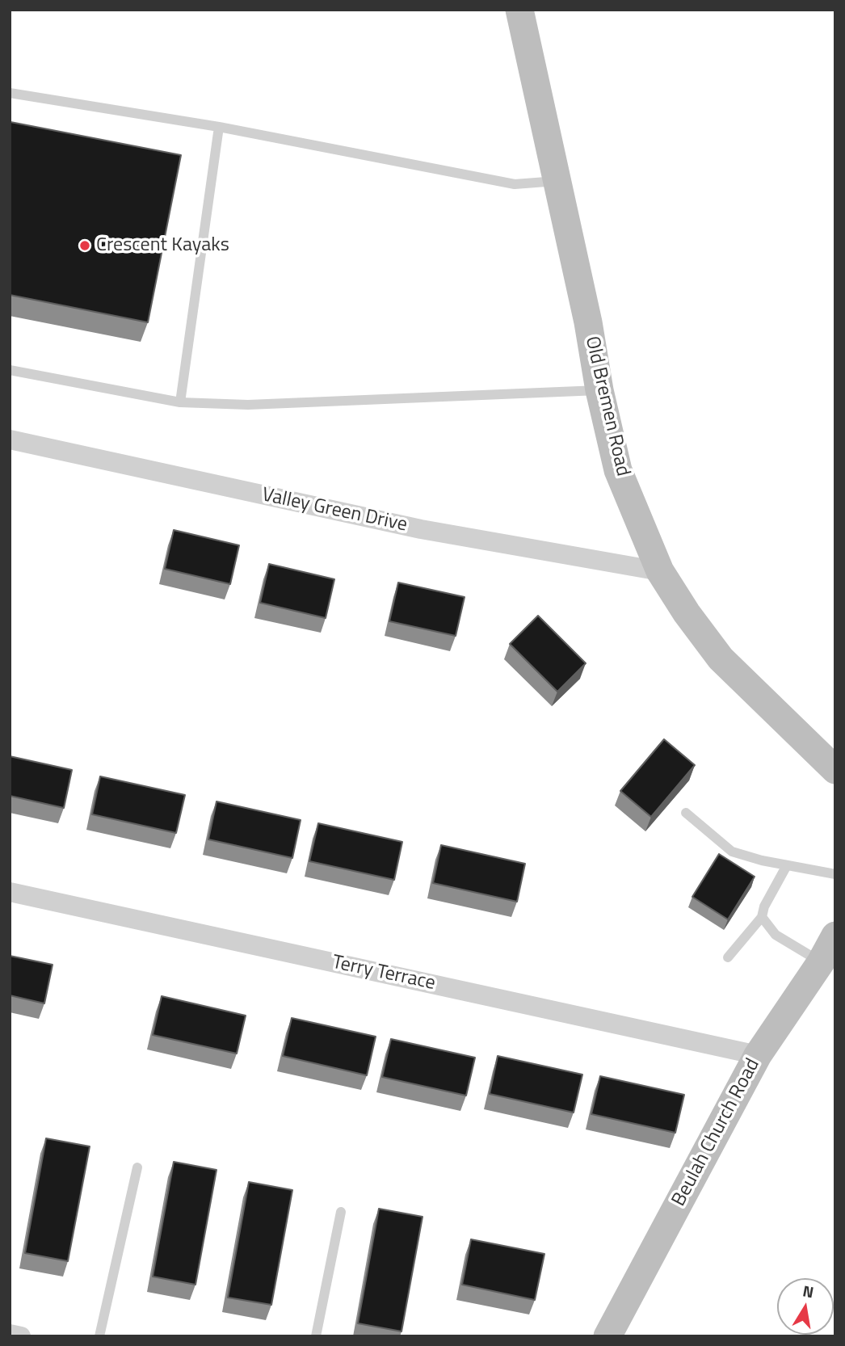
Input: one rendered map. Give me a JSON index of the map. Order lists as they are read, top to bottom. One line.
{"streets":{"street":["Old Bremen Road","Valley Green Drive","Terry Terrace","Beulah Church Road"]},"crossings":[["Old Bremen Road","Valley Green Drive"],["Terry Terrace","Beulah Church Road"]],"places":["Crescent Kayaks"],"north":"top"}
